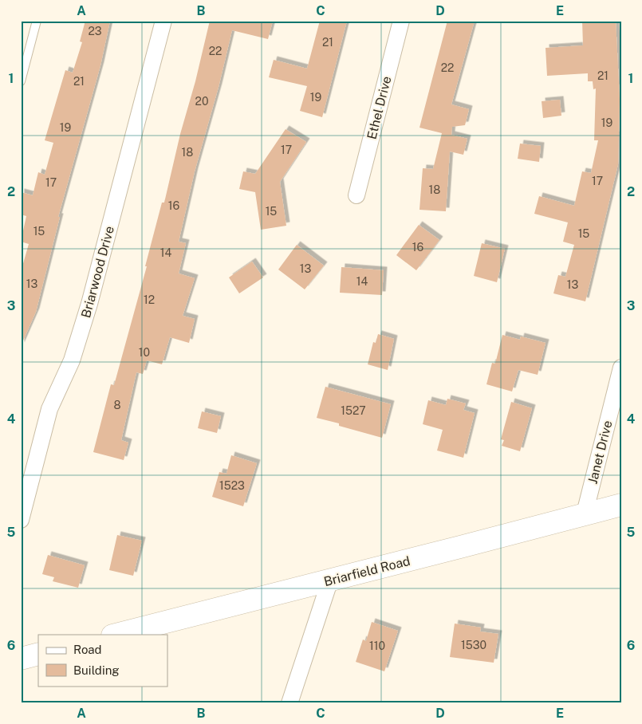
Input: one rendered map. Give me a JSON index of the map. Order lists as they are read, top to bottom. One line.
{"streets":{"main road":["Briarfield Road"],"street":["Ethel Drive","Briarwood Drive","Janet Drive"]},"crossings":[["Janet Drive","Briarfield Road"]],"house_numbers":["23","21","22","22","21","21","19","20","19","19","17","18","17","17","18","16","15","15","15","16","14","13","14","13","13","12","10","8","1527","1523","1530","110"],"legend":["Road","Building"],"grid":{"columns":["A","B","C","D","E"],"rows":["1","2","3","4","5","6"]}}
